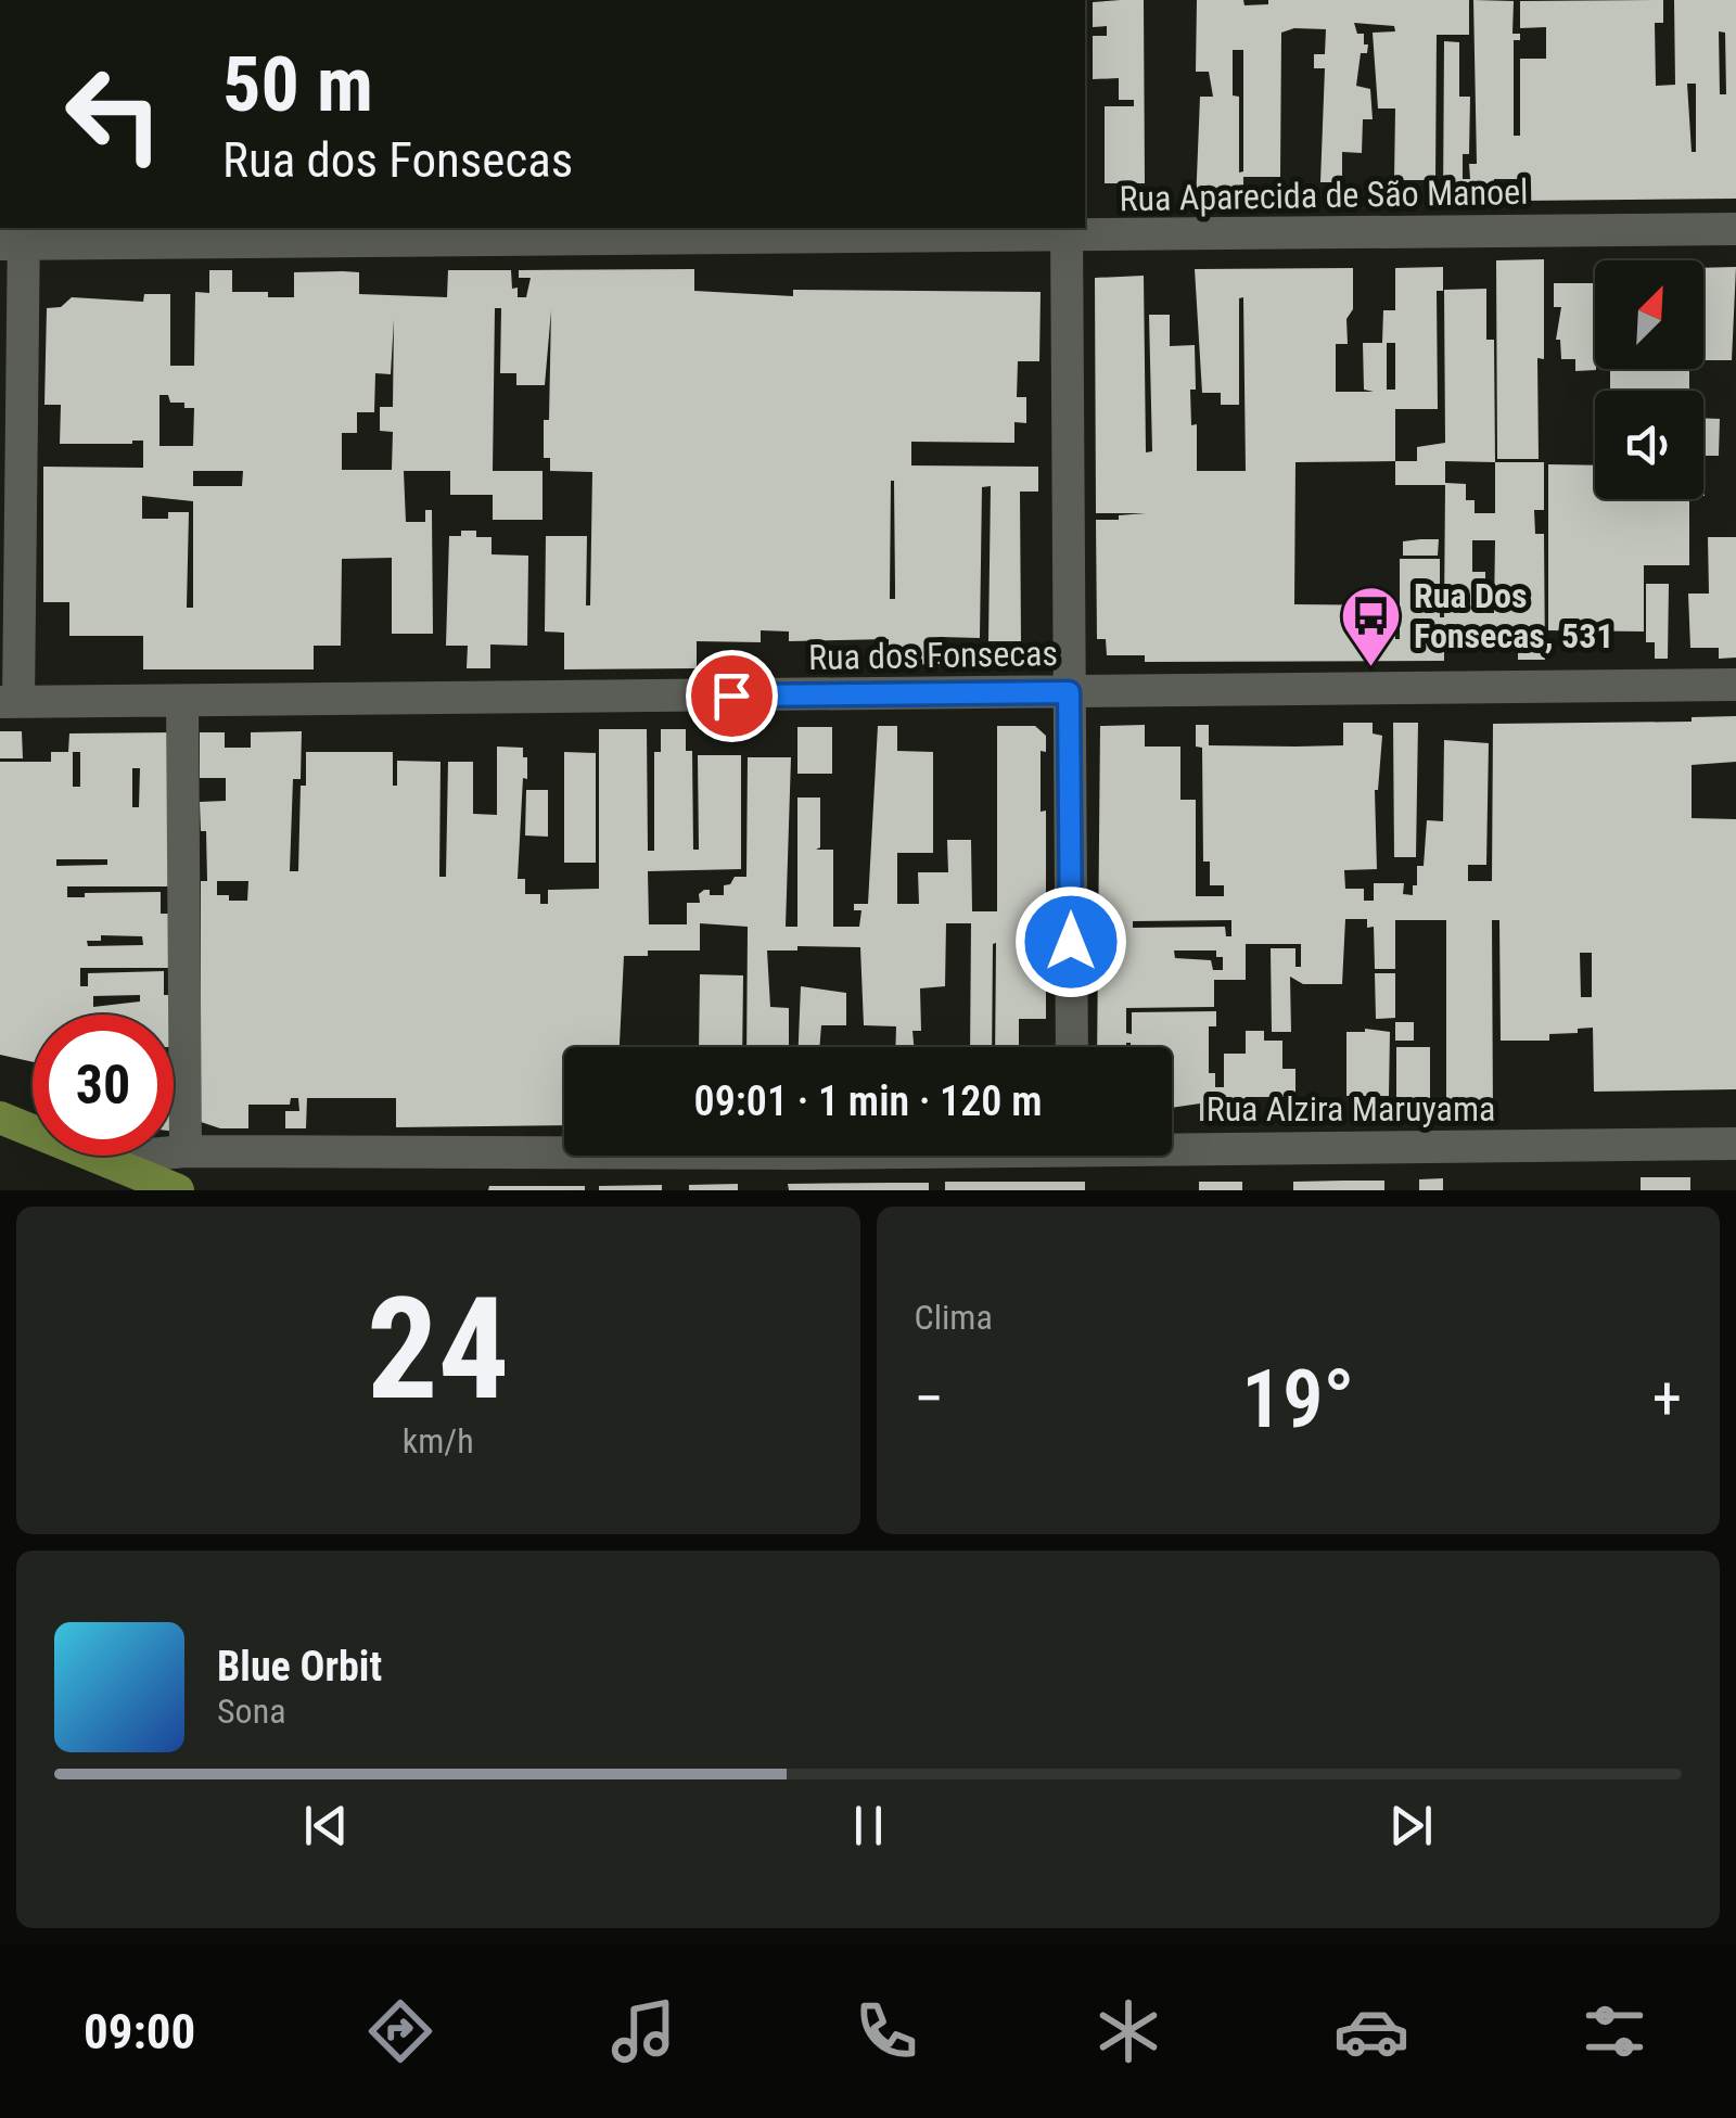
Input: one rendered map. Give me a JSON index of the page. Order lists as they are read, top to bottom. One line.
{"streets":{"street":["Rua Aparecida de São Manoel","Rua dos Fonsecas","Rua Alzira Maruyama"]},"places":{"bus stop":["Rua Dos Fonsecas, 531"]},"north":"top right","page":{"turn":["50 m","Rua dos Fonsecas"],"limit":"30","trip":"09:01 · 1 min · 120 m","tile":[["24","km/h"],"Clima"],"heat":["−","19°","+"],"song":["Blue Orbit","Sona"],"tabs":"09:00"}}
